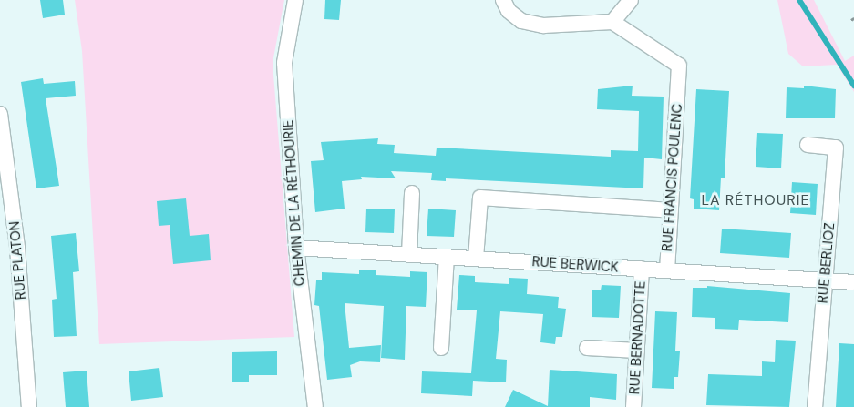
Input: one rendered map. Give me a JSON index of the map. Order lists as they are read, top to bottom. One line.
{"streets":{"street":["RUE FRANCIS POULENC","CHEMIN DE LA RÉTHOURIE","RUE PLATON","RUE BERLIOZ","RUE BERWICK","RUE BERNADOTTE"]},"crossings":[["RUE FRANCIS POULENC","RUE BERWICK"],["CHEMIN DE LA RÉTHOURIE","RUE BERWICK"],["RUE BERLIOZ","RUE BERWICK"],["RUE BERWICK","RUE BERNADOTTE"]],"districts":["LA RÉTHOURIE"]}
